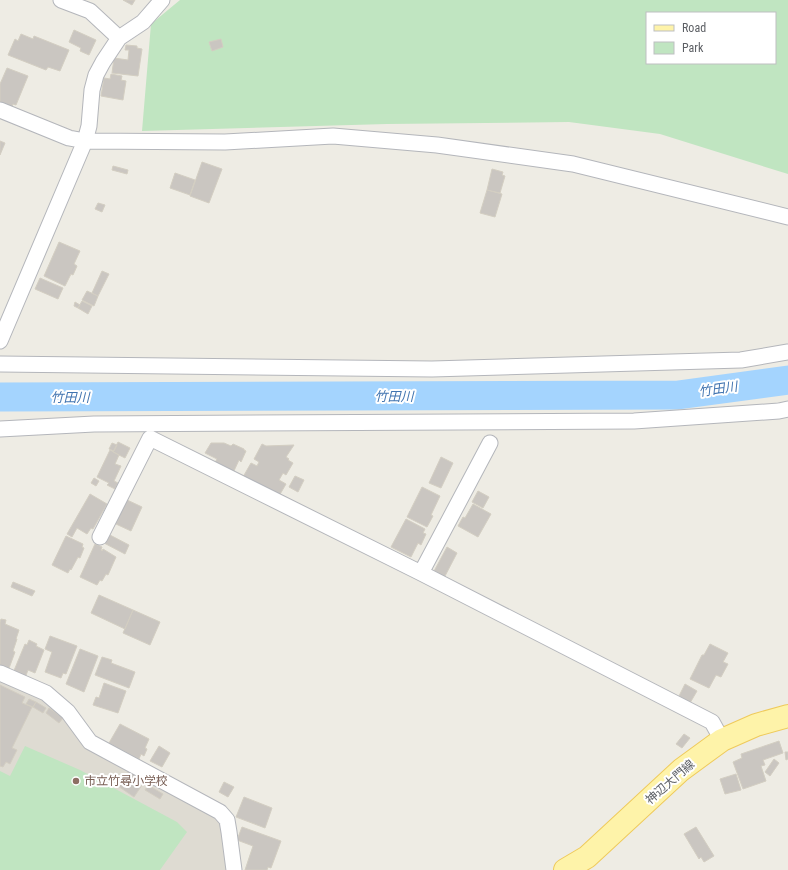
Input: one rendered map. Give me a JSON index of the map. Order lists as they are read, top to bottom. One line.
{"streets":{"main road":["神辺大門線"]},"water":["竹田川"],"places":["市立竹尋小学校"],"legend":["Road","Park"]}
